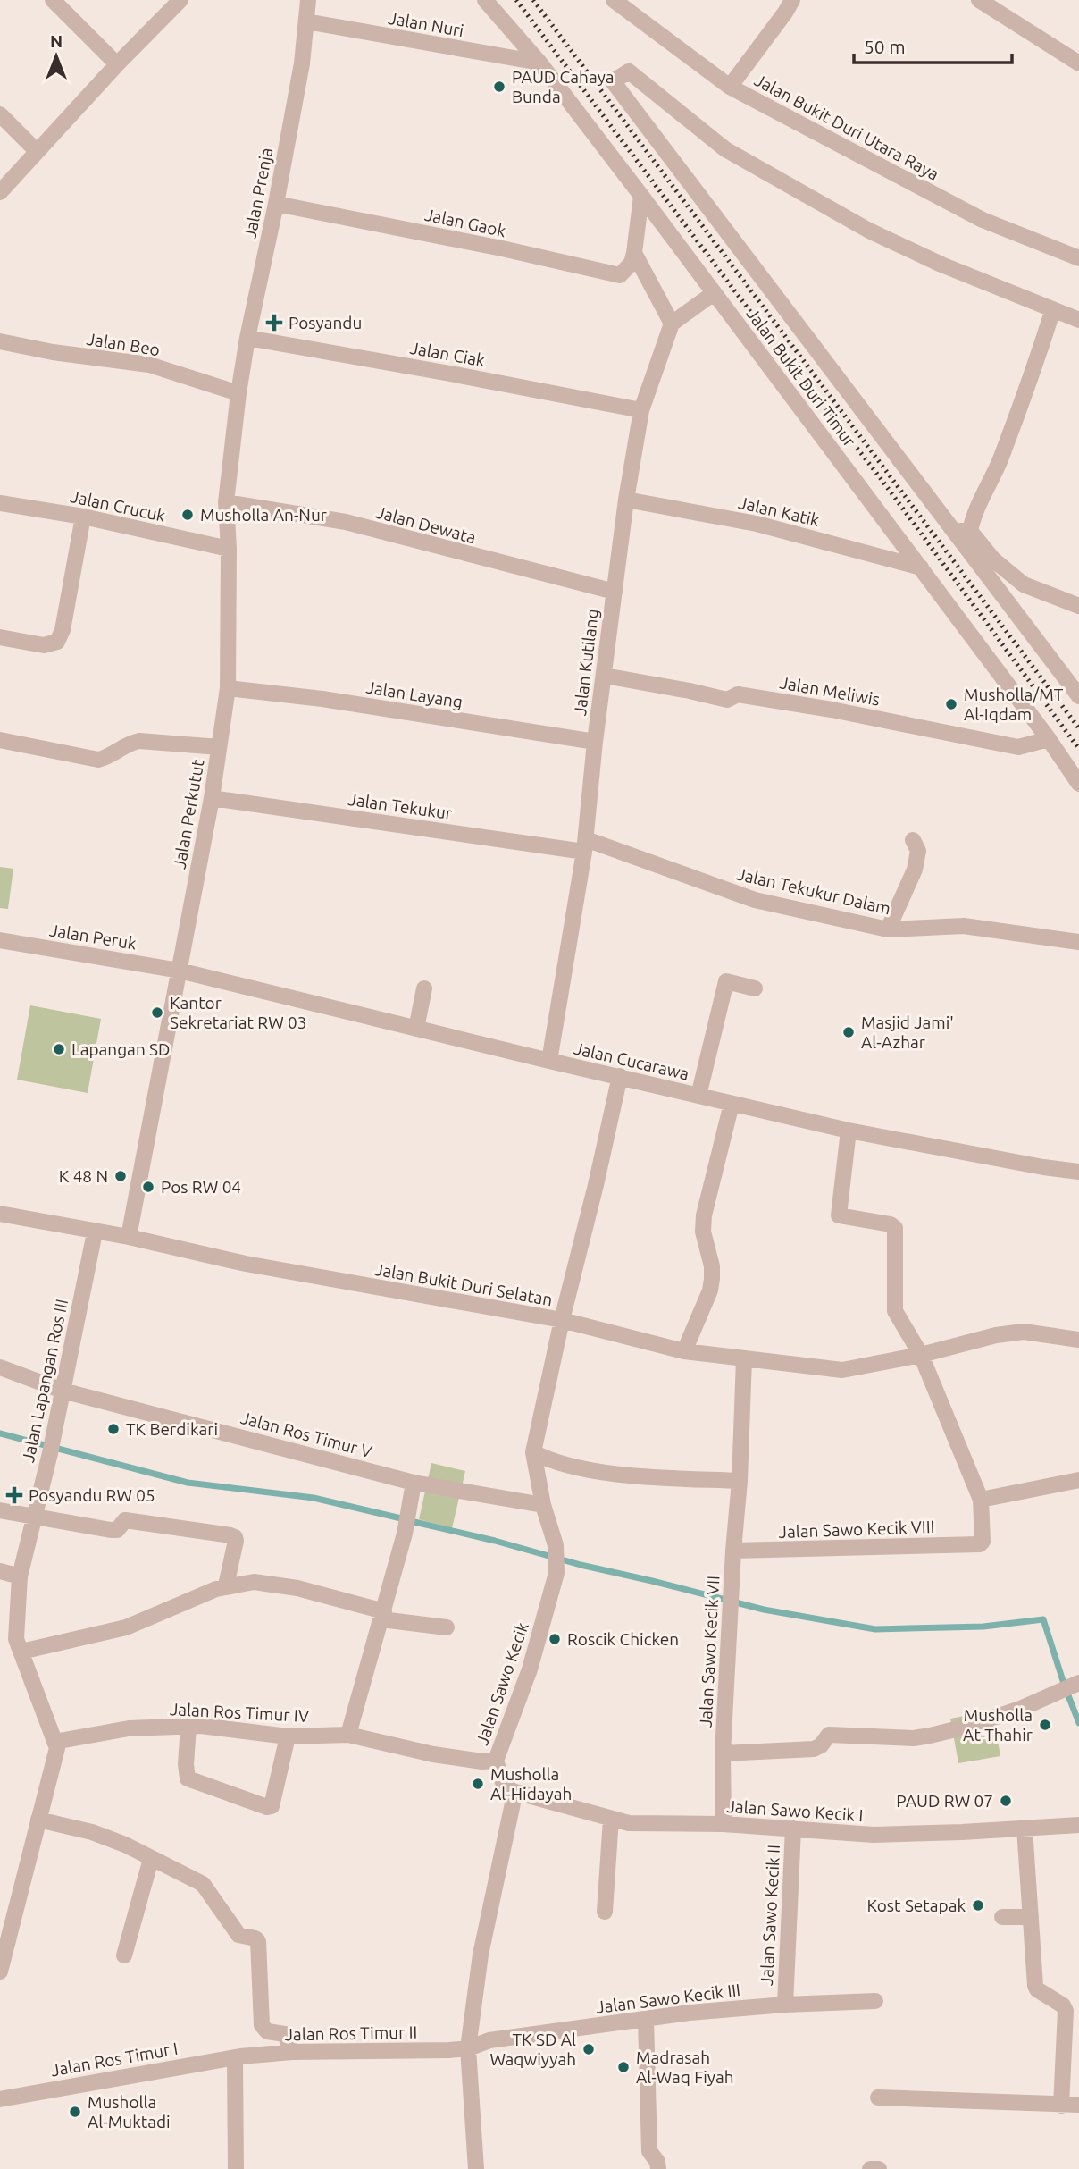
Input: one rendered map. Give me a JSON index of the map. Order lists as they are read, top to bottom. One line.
{"streets":{"street":["Jalan Nuri","Jalan Bukit Duri Utara Raya","Jalan Prenja","Jalan Gaok","Jalan Beo","Jalan Ciak","Jalan Bukit Duri Timur","Jalan Crucuk","Jalan Katik","Jalan Dewata","Jalan Kutilang","Jalan Meliwis","Jalan Layang","Jalan Tekukur","Jalan Perkutut","Jalan Tekukur Dalam","Jalan Peruk","Jalan Cucarawa","Jalan Bukit Duri Selatan","Jalan Lapangan Ros III","Jalan Ros Timur V","Jalan Sawo Kecik VIII","Jalan Sawo Kecik VII","Jalan Sawo Kecik","Jalan Ros Timur IV","Jalan Sawo Kecik I","Jalan Sawo Kecik II","Jalan Sawo Kecik III","Jalan Ros Timur II","Jalan Ros Timur I"]},"crossings":[["Jalan Nuri","Jalan Prenja"],["Jalan Nuri","Jalan Bukit Duri Timur"],["Jalan Prenja","Jalan Gaok"],["Jalan Prenja","Jalan Beo"],["Jalan Prenja","Jalan Ciak"],["Jalan Prenja","Jalan Perkutut"],["Jalan Beo","Jalan Perkutut"],["Jalan Ciak","Jalan Kutilang"],["Jalan Bukit Duri Timur","Jalan Katik"],["Jalan Bukit Duri Timur","Jalan Meliwis"],["Jalan Crucuk","Jalan Perkutut"],["Jalan Katik","Jalan Kutilang"],["Jalan Dewata","Jalan Kutilang"],["Jalan Dewata","Jalan Perkutut"],["Jalan Kutilang","Jalan Meliwis"],["Jalan Kutilang","Jalan Layang"],["Jalan Kutilang","Jalan Tekukur"],["Jalan Kutilang","Jalan Tekukur Dalam"],["Jalan Kutilang","Jalan Cucarawa"],["Jalan Layang","Jalan Perkutut"],["Jalan Tekukur","Jalan Perkutut"],["Jalan Tekukur","Jalan Tekukur Dalam"],["Jalan Perkutut","Jalan Peruk"],["Jalan Perkutut","Jalan Cucarawa"],["Jalan Perkutut","Jalan Bukit Duri Selatan"],["Jalan Peruk","Jalan Cucarawa"],["Jalan Cucarawa","Jalan Sawo Kecik"],["Jalan Bukit Duri Selatan","Jalan Lapangan Ros III"],["Jalan Bukit Duri Selatan","Jalan Sawo Kecik"],["Jalan Lapangan Ros III","Jalan Ros Timur V"],["Jalan Lapangan Ros III","Jalan Ros Timur IV"],["Jalan Ros Timur V","Jalan Sawo Kecik"],["Jalan Sawo Kecik VIII","Jalan Sawo Kecik VII"],["Jalan Sawo Kecik VII","Jalan Sawo Kecik I"],["Jalan Sawo Kecik","Jalan Ros Timur IV"],["Jalan Sawo Kecik","Jalan Sawo Kecik I"],["Jalan Sawo Kecik I","Jalan Sawo Kecik II"],["Jalan Sawo Kecik II","Jalan Sawo Kecik III"],["Jalan Sawo Kecik III","Jalan Ros Timur II"],["Jalan Ros Timur II","Jalan Ros Timur I"]],"places":{"other":["PAUD Cahaya Bunda","Musholla An-Nur","Musholla/MT Al-Iqdam","Kantor Sekretariat RW 03","Masjid Jami' Al-Azhar","Lapangan SD","K 48 N","Pos RW 04","TK Berdikari","Roscik Chicken","Musholla At-Thahir","Musholla Al-Hidayah","PAUD RW 07","Kost Setapak","TK SD Al Waqwiyyah","Madrasah Al-Waq Fiyah","Musholla Al-Muktadi"],"health":["Posyandu","Posyandu RW 05"]},"scale_bar":"50 m","north":"top"}
